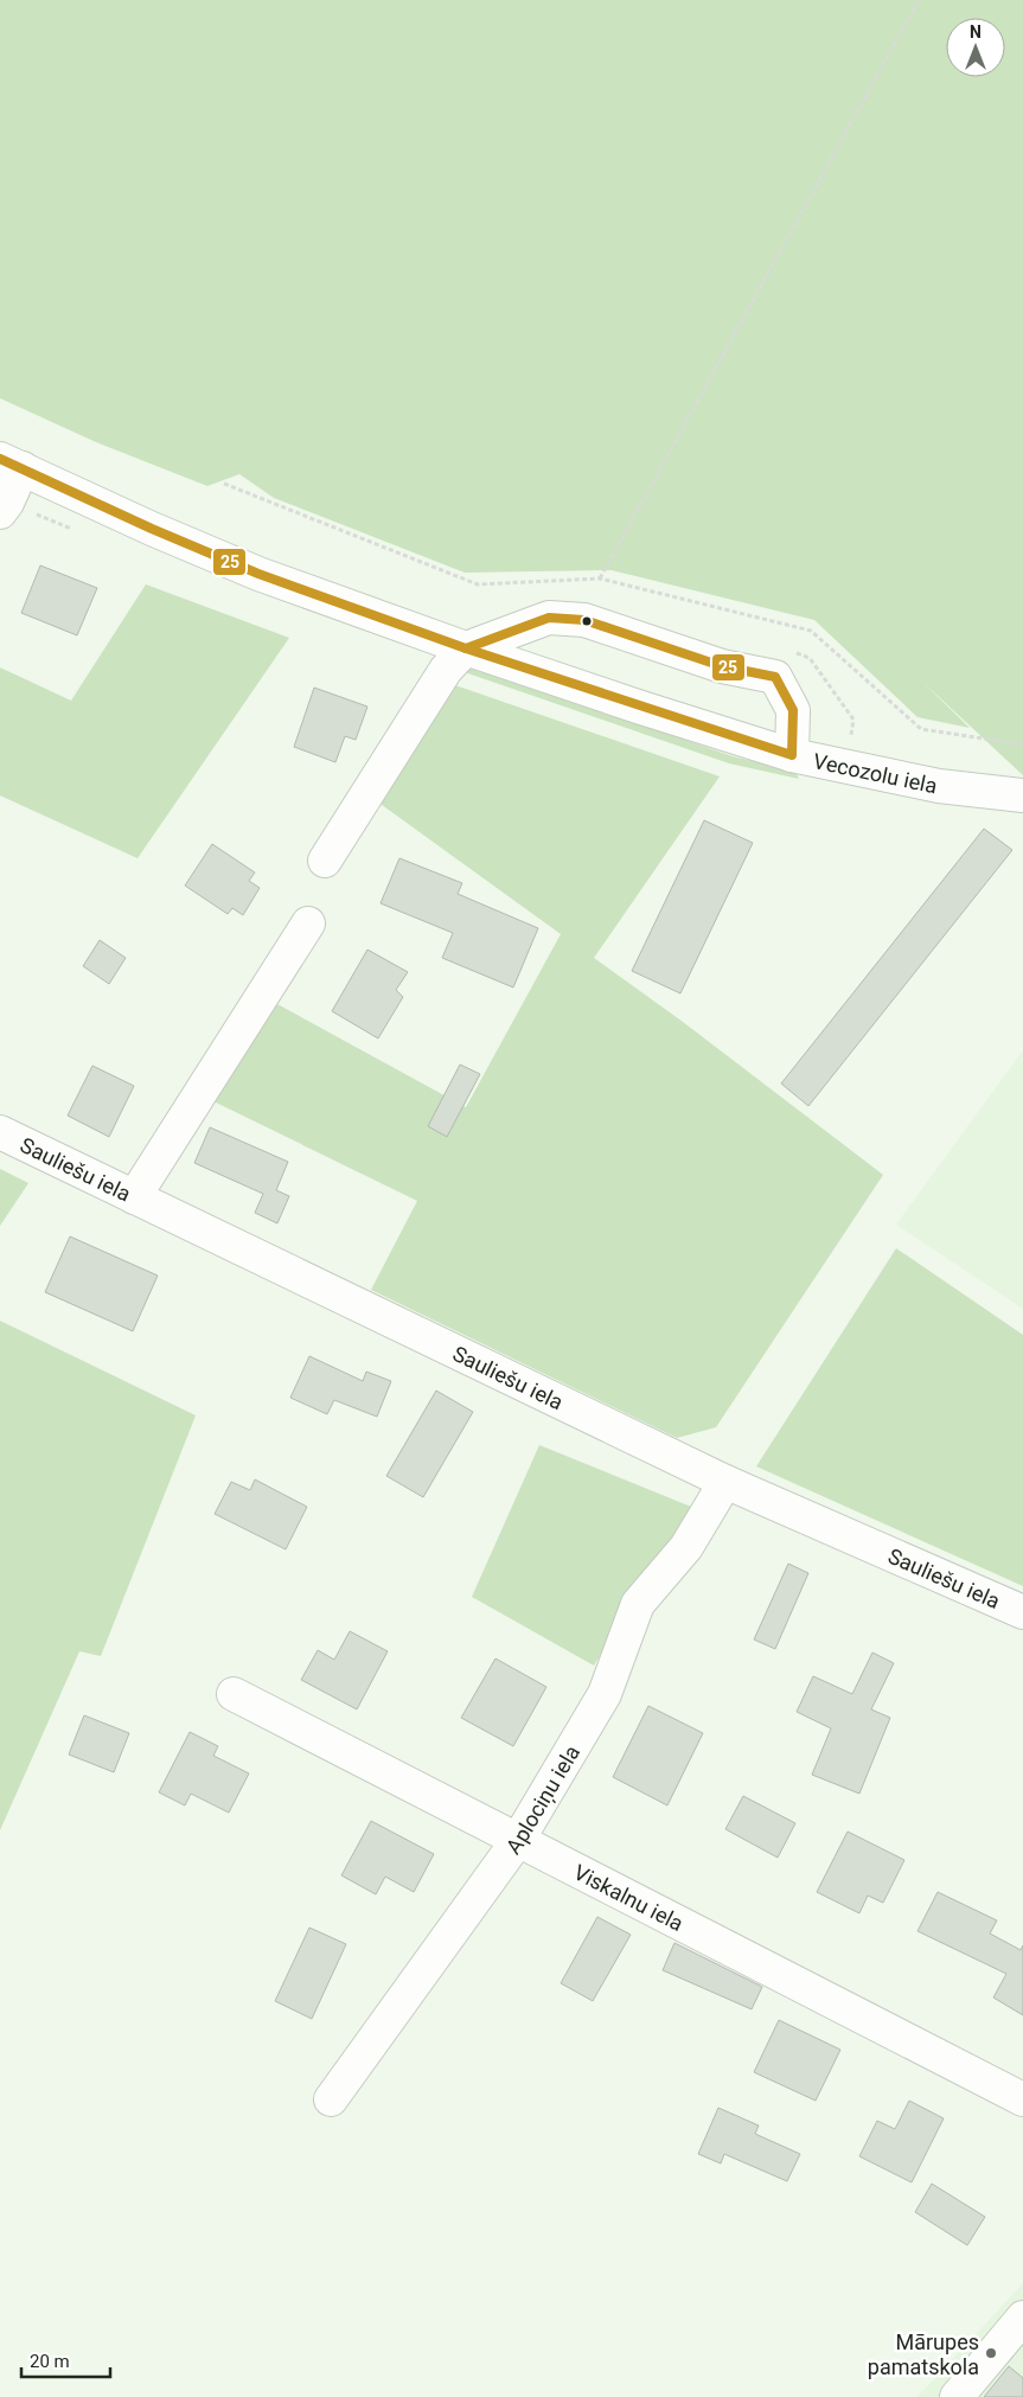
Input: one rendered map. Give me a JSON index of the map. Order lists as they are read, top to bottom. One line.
{"streets":{"street":["Vecozolu iela","Sauliešu iela","Aplociņu iela","Viskalnu iela"]},"crossings":[["Sauliešu iela","Aplociņu iela"],["Aplociņu iela","Viskalnu iela"]],"places":["Mārupes pamatskola"],"lines":["transit line 25"],"scale_bar":"20 m","north":"top"}
